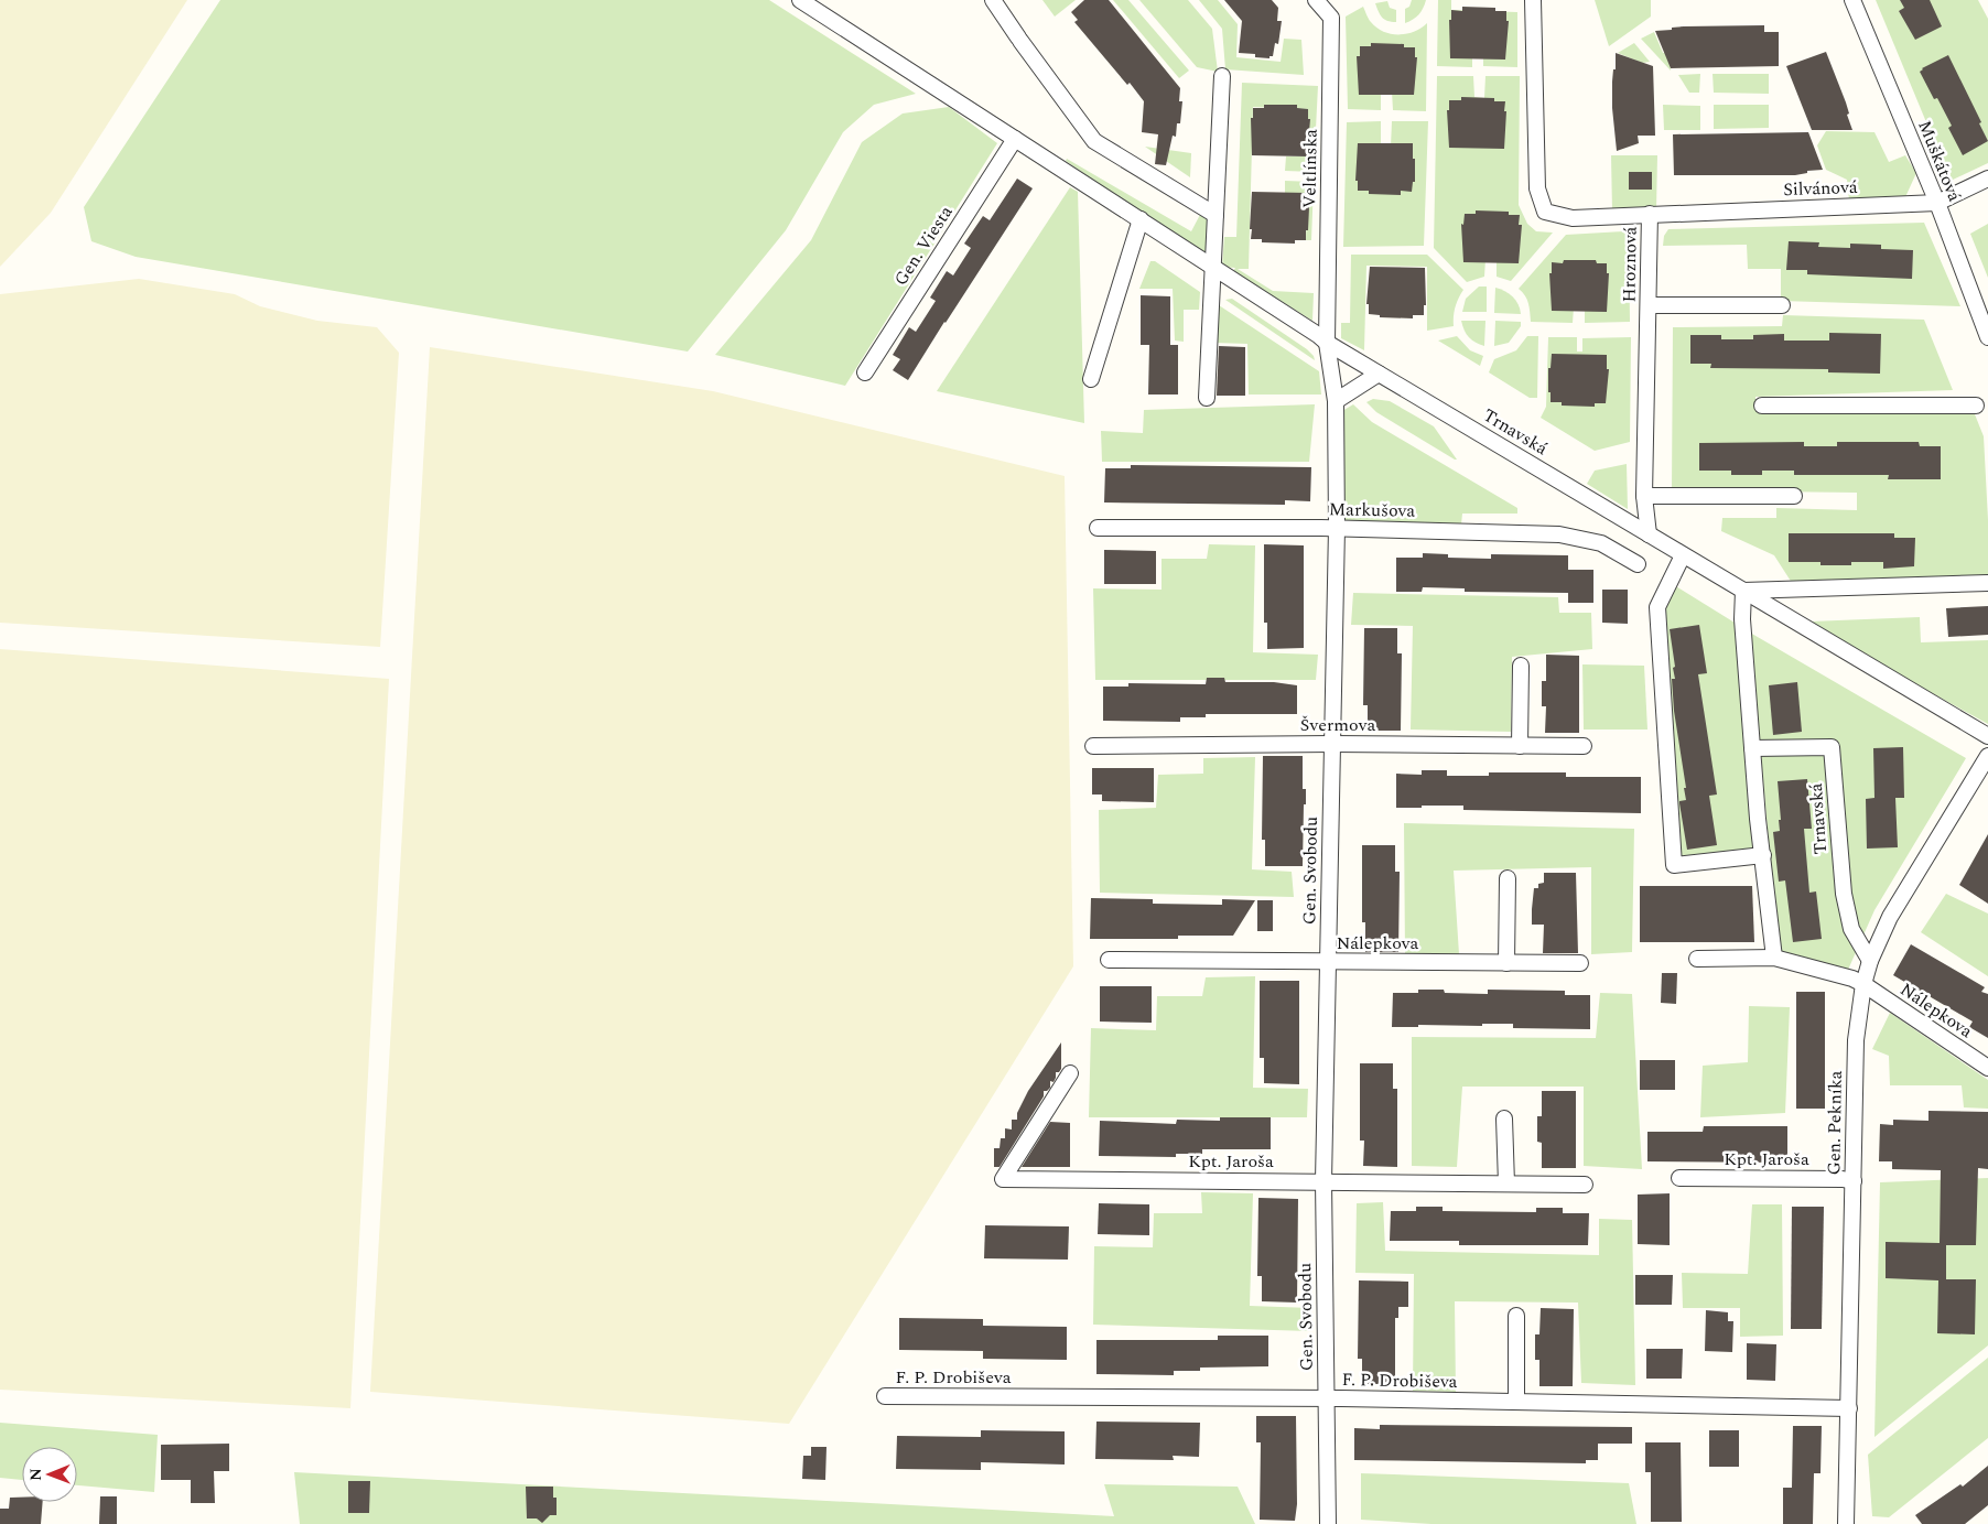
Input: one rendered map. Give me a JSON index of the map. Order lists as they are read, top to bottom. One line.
{"streets":{"street":["Muškátová","Veltlínska","Silvánová","Gen. Viesta","Hroznová","Trnavská","Markušova","Švermova","Gen. Svobodu","Nálepkova","Gen. Pekníka","Kpt. Jaroša","F. P. Drobiševa"]},"crossings":[["Muškátová","Silvánová"],["Veltlínska","Trnavská"],["Veltlínska","Gen. Svobodu"],["Silvánová","Hroznová"],["Gen. Viesta","Trnavská"],["Hroznová","Trnavská"],["Trnavská","Gen. Svobodu"],["Trnavská","Gen. Pekníka"],["Markušova","Gen. Svobodu"],["Švermova","Gen. Svobodu"],["Gen. Svobodu","Nálepkova"],["Gen. Svobodu","Kpt. Jaroša"],["Gen. Svobodu","F. P. Drobiševa"],["Nálepkova","Gen. Pekníka"],["Gen. Pekníka","Kpt. Jaroša"],["Gen. Pekníka","F. P. Drobiševa"]],"north":"left"}
